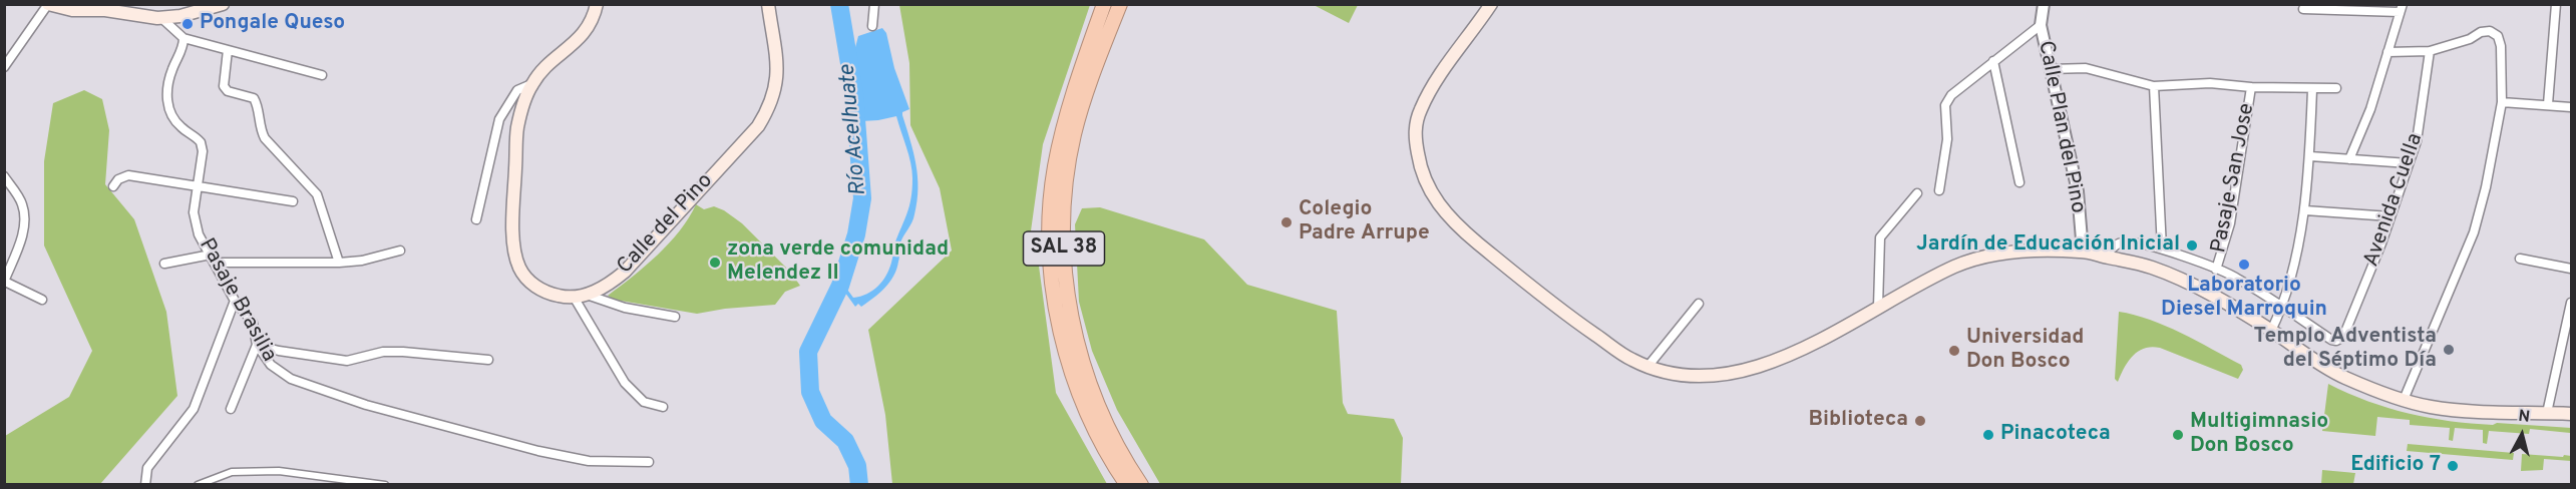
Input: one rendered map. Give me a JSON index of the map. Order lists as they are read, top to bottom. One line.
{"streets":{"highway":["SAL 38"],"main road":["Calle del Pino"],"street":["Calle Plan del Pino","Pasaje San Jose","Avenida Cuella","Pasaje Brasilia"]},"water":["Río Acelhuate"],"places":["Pongale Queso","Colegio Padre Arrupe","Jardín de Educación Inicial","zona verde comunidad Melendez II","Laboratorio Diesel Marroquin","Templo Adventista del Séptimo Día","Universidad Don Bosco","Biblioteca","Pinacoteca","Multigimnasio Don Bosco","Edificio 7"],"north":"top"}
